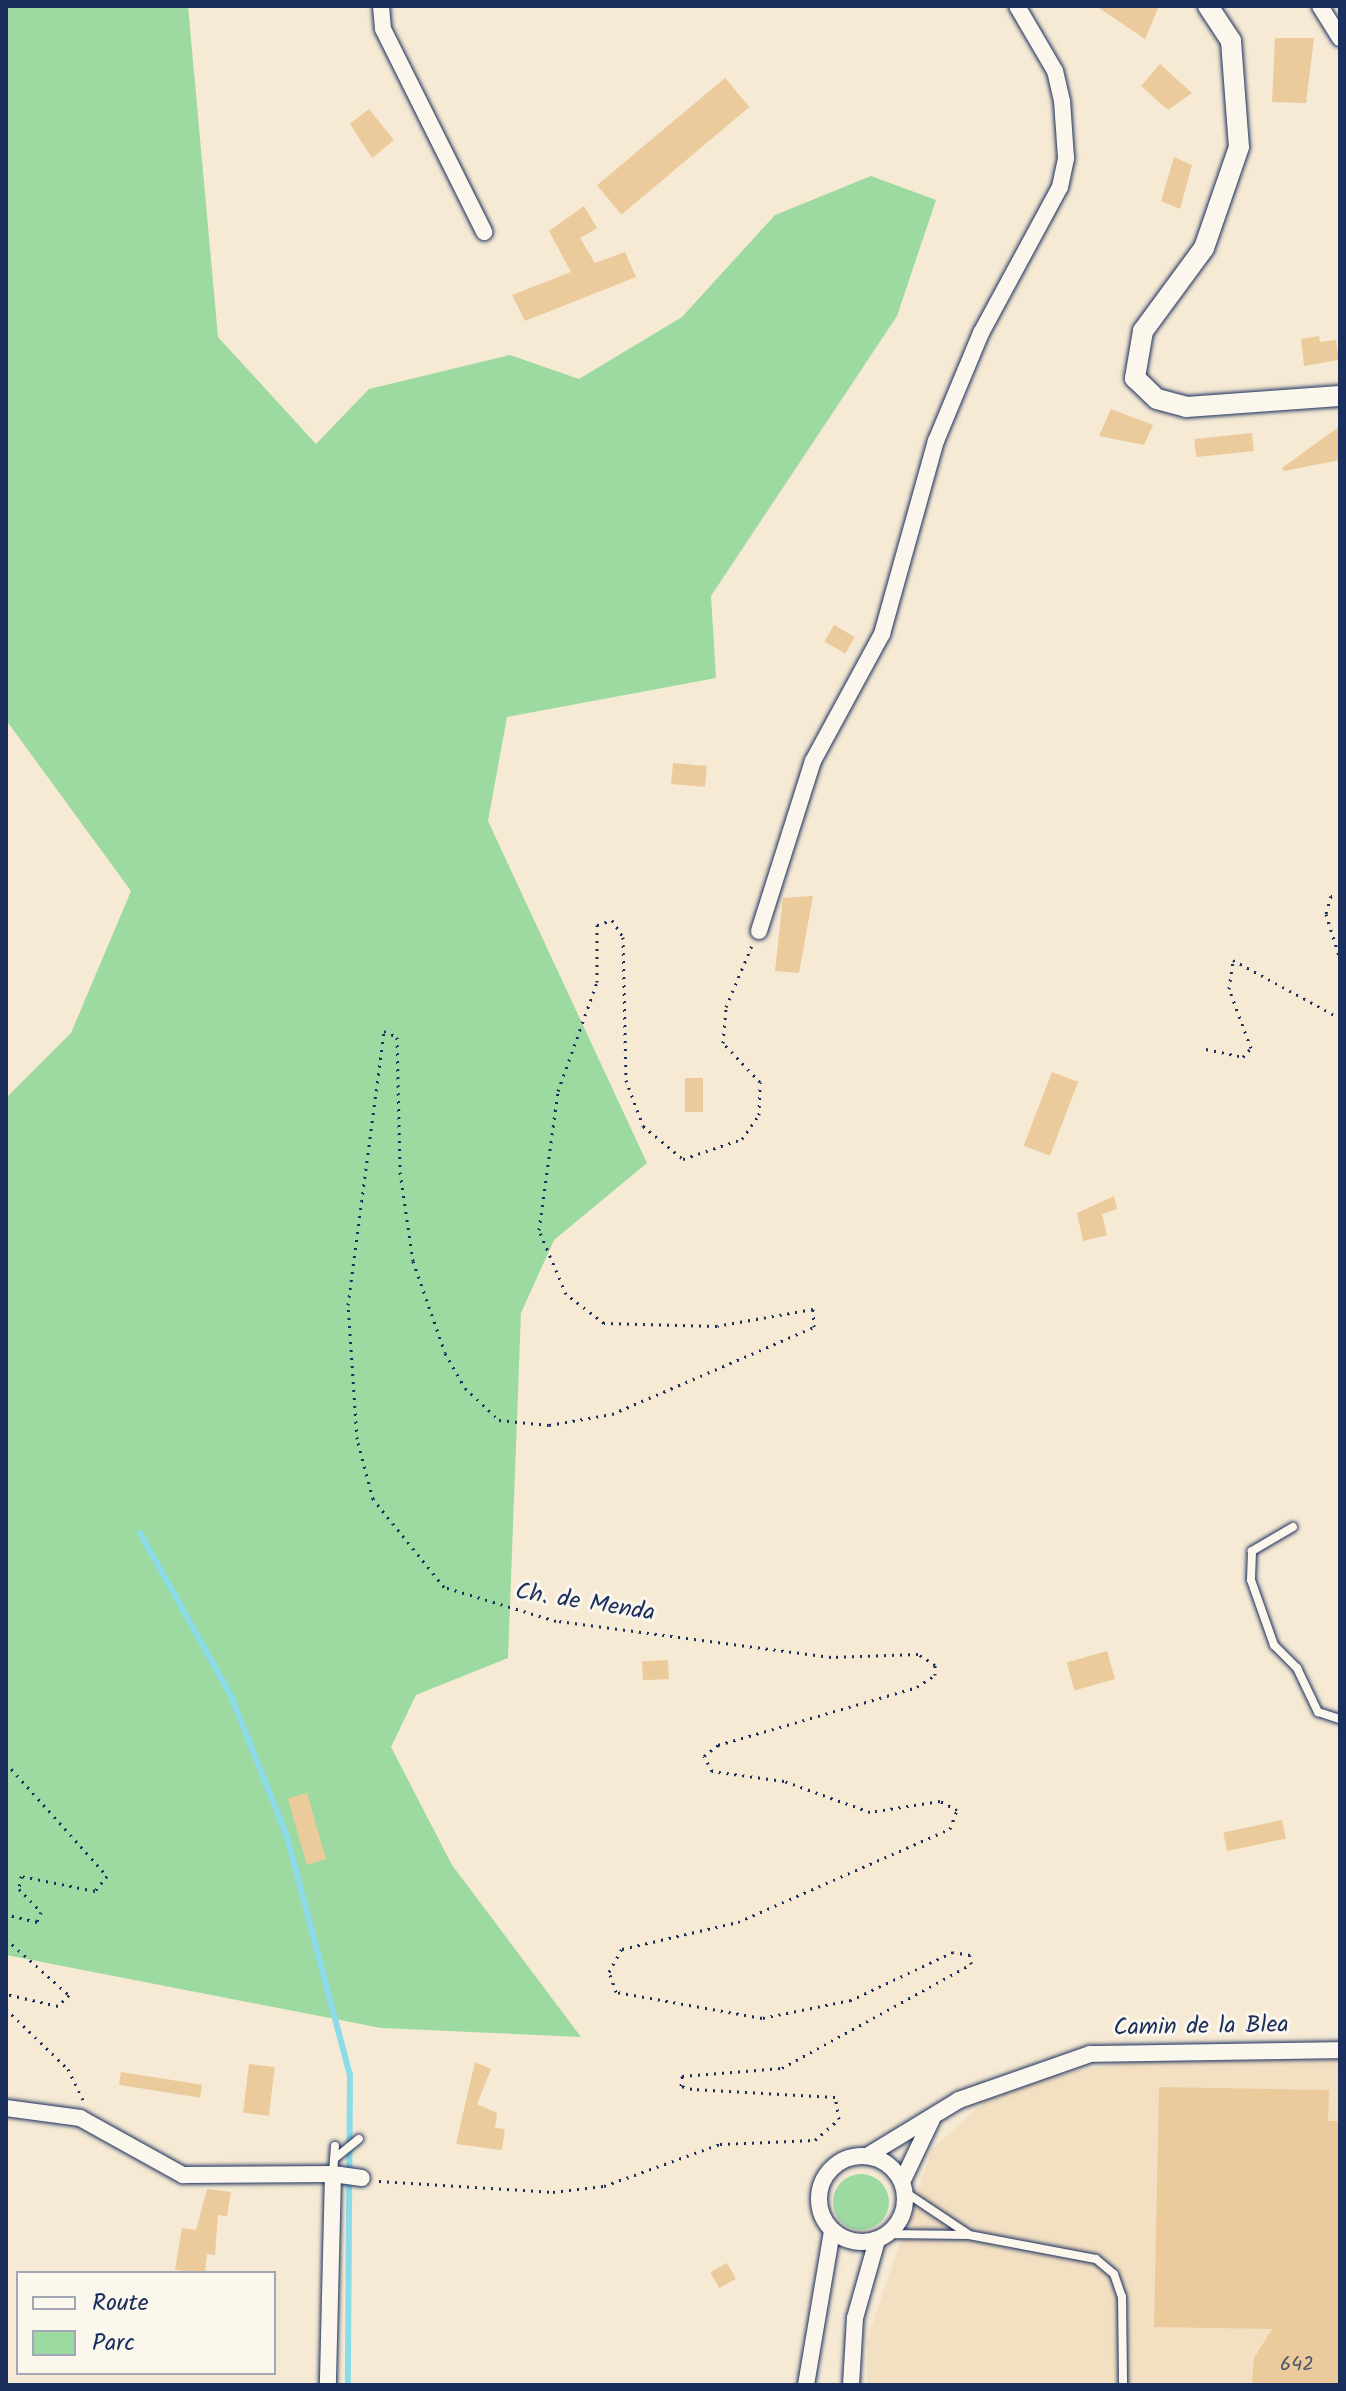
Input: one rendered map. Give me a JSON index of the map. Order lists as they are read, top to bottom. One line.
{"streets":{"street":["Camin de la Blea"],"path":["Ch. de Menda"]},"house_numbers":["642"],"legend":["Route","Parc"]}
